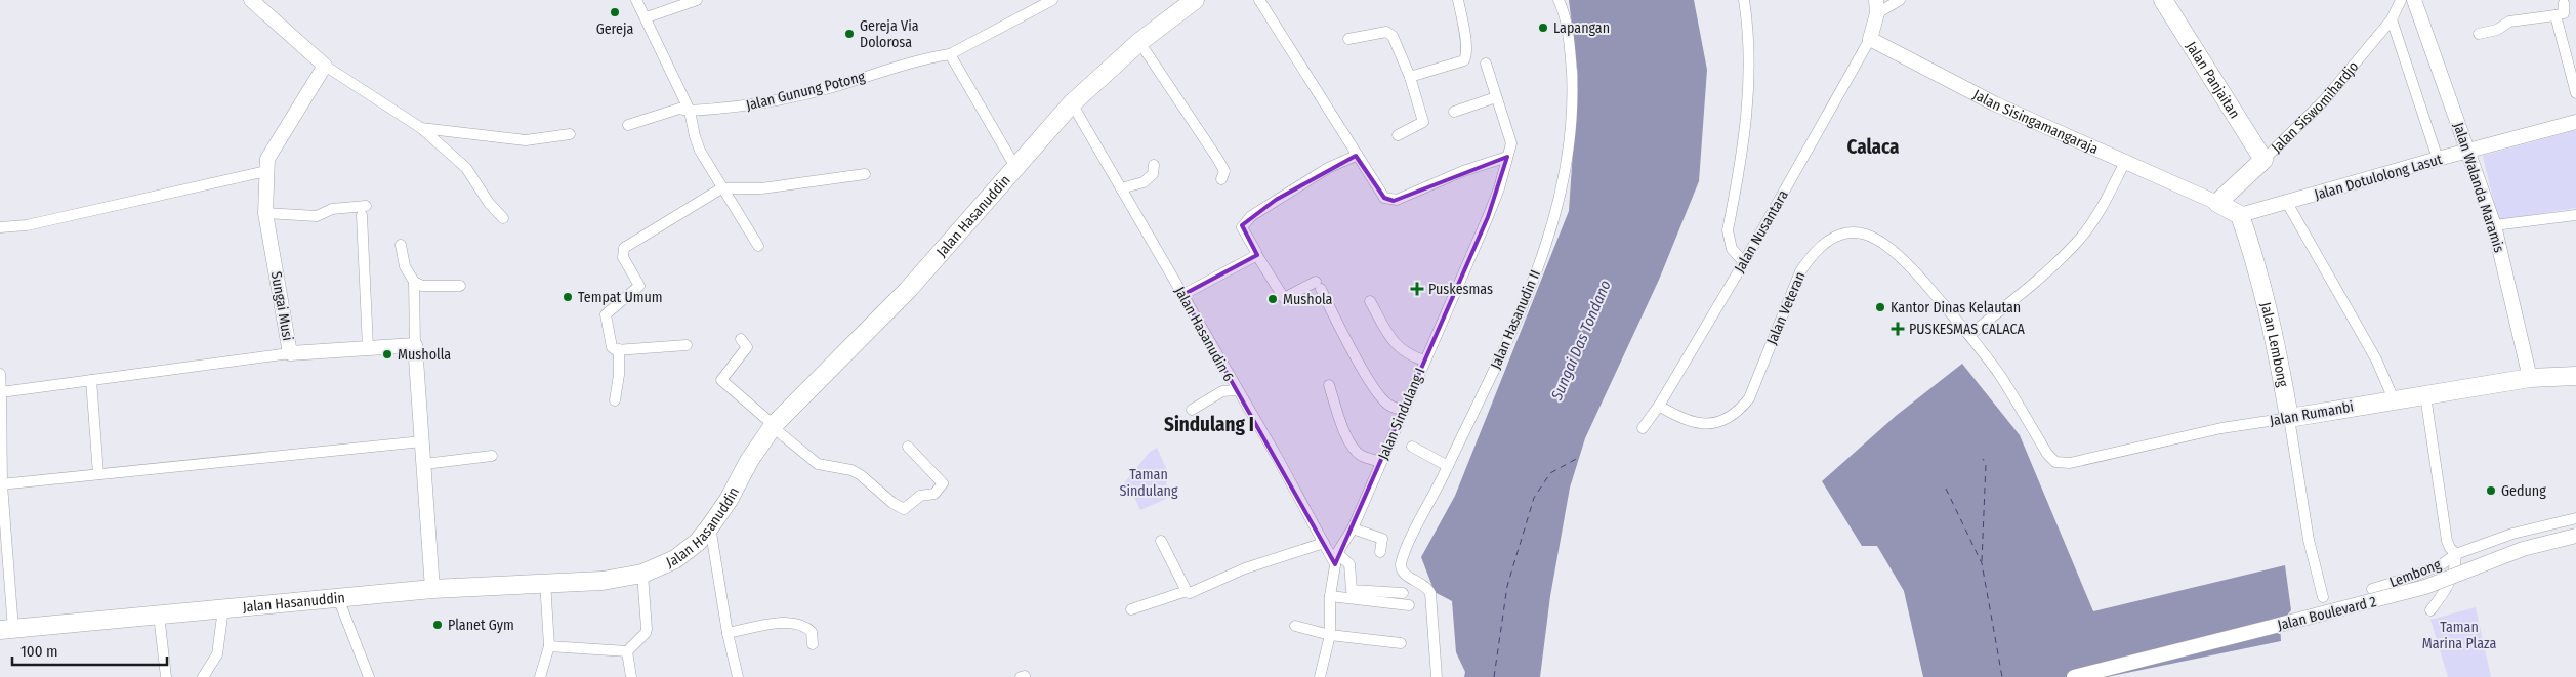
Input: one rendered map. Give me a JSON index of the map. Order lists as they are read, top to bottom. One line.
{"streets":{"highway":["Jalan Panjaitan","Jalan Siswomihardjo","Jalan Sisingamangaraja","Jalan Hasanuddin","Jalan Lembong","Jalan Rumanbi"],"street":["Jalan Gunung Potong","Jalan Dotulolong Lasut","Jalan Walanda Maramis","Jalan Nusantara","Sungai Musi","Jalan Veteran","Jalan Hasanudin II","Jalan Hasanudin 6","Jalan Sindulang I","Lembong","Jalan Boulevard 2"]},"crossings":[["Jalan Panjaitan","Jalan Siswomihardjo"],["Jalan Siswomihardjo","Jalan Sisingamangaraja"],["Jalan Sisingamangaraja","Jalan Dotulolong Lasut"],["Jalan Sisingamangaraja","Jalan Nusantara"],["Jalan Sisingamangaraja","Jalan Lembong"],["Jalan Dotulolong Lasut","Jalan Walanda Maramis"],["Jalan Dotulolong Lasut","Jalan Lembong"],["Jalan Walanda Maramis","Jalan Rumanbi"],["Jalan Hasanuddin","Jalan Hasanudin 6"],["Jalan Nusantara","Jalan Veteran"],["Jalan Veteran","Jalan Rumanbi"],["Jalan Hasanudin 6","Jalan Sindulang I"],["Jalan Lembong","Jalan Rumanbi"]],"districts":["Calaca","Sindulang I"],"water":["Sungai Das Tondano"],"parks":["Taman Sindulang","Taman Marina Plaza"],"places":{"other":["Gereja","Lapangan","Gereja Via Dolorosa","Tempat Umum","Mushola","Kantor Dinas Kelautan","Musholla","Gedung","Planet Gym"],"health":["Puskesmas","PUSKESMAS CALACA"]},"scale_bar":"100 m"}
